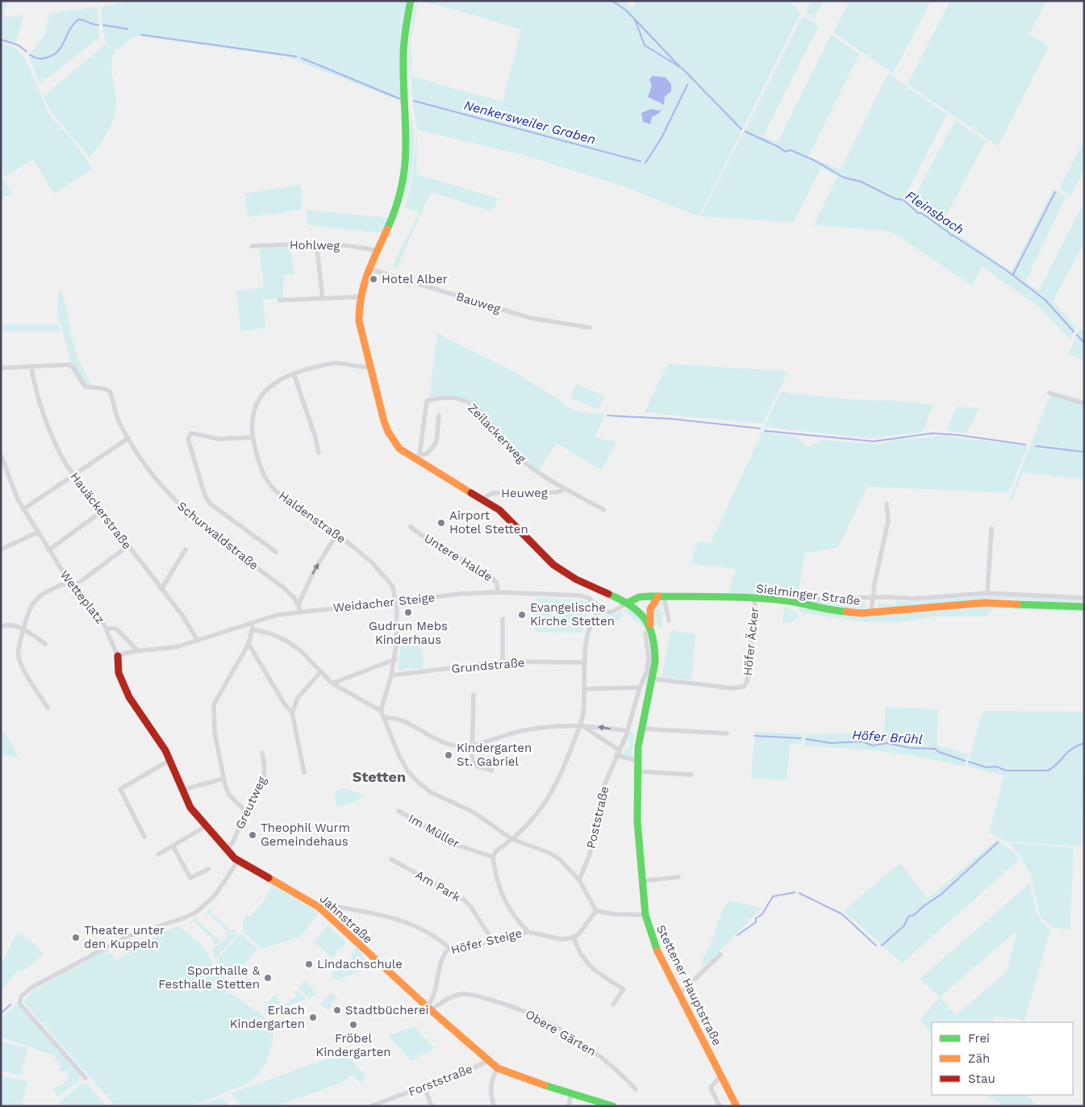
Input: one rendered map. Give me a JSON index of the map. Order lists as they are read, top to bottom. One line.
{"streets":{"street":["Hohlweg","Bauweg","Zeilackerweg","Heuweg","Hauäckerstraße","Haldenstraße","Schurwaldstraße","Untere Halde","Sielminger Straße","Wetteplatz","Weidacher Steige","Höfer Äcker","Grundstraße","Greutweg","Poststraße","Im Müller","Am Park","Jahnstraße","Höfer Steige","Stettener Hauptstraße","Obere Gärten","Forststraße"]},"crossings":[["Hohlweg","Stettener Hauptstraße"],["Bauweg","Stettener Hauptstraße"],["Zeilackerweg","Heuweg"],["Zeilackerweg","Stettener Hauptstraße"],["Heuweg","Stettener Hauptstraße"],["Hauäckerstraße","Schurwaldstraße"],["Hauäckerstraße","Weidacher Steige"],["Haldenstraße","Weidacher Steige"],["Haldenstraße","Stettener Hauptstraße"],["Schurwaldstraße","Weidacher Steige"],["Untere Halde","Weidacher Steige"],["Sielminger Straße","Höfer Äcker"],["Sielminger Straße","Stettener Hauptstraße"],["Wetteplatz","Weidacher Steige"],["Wetteplatz","Jahnstraße"],["Höfer Äcker","Stettener Hauptstraße"],["Greutweg","Jahnstraße"],["Poststraße","Im Müller"],["Poststraße","Höfer Steige"],["Im Müller","Höfer Steige"],["Am Park","Höfer Steige"],["Jahnstraße","Höfer Steige"],["Jahnstraße","Obere Gärten"],["Jahnstraße","Forststraße"],["Höfer Steige","Obere Gärten"]],"districts":["Stetten"],"water":["Nenkersweiler Graben","Fleinsbach","Höfer Brühl"],"places":["Hotel Alber","Airport Hotel Stetten","Gudrun Mebs Kinderhaus","Evangelische Kirche Stetten","Kindergarten St. Gabriel","Theophil Wurm Gemeindehaus","Theater unter den Kuppeln","Lindachschule","Sporthalle & Festhalle Stetten","Stadtbücherei","Erlach Kindergarten","Fröbel Kindergarten"],"legend":["Frei","Zäh","Stau"]}
